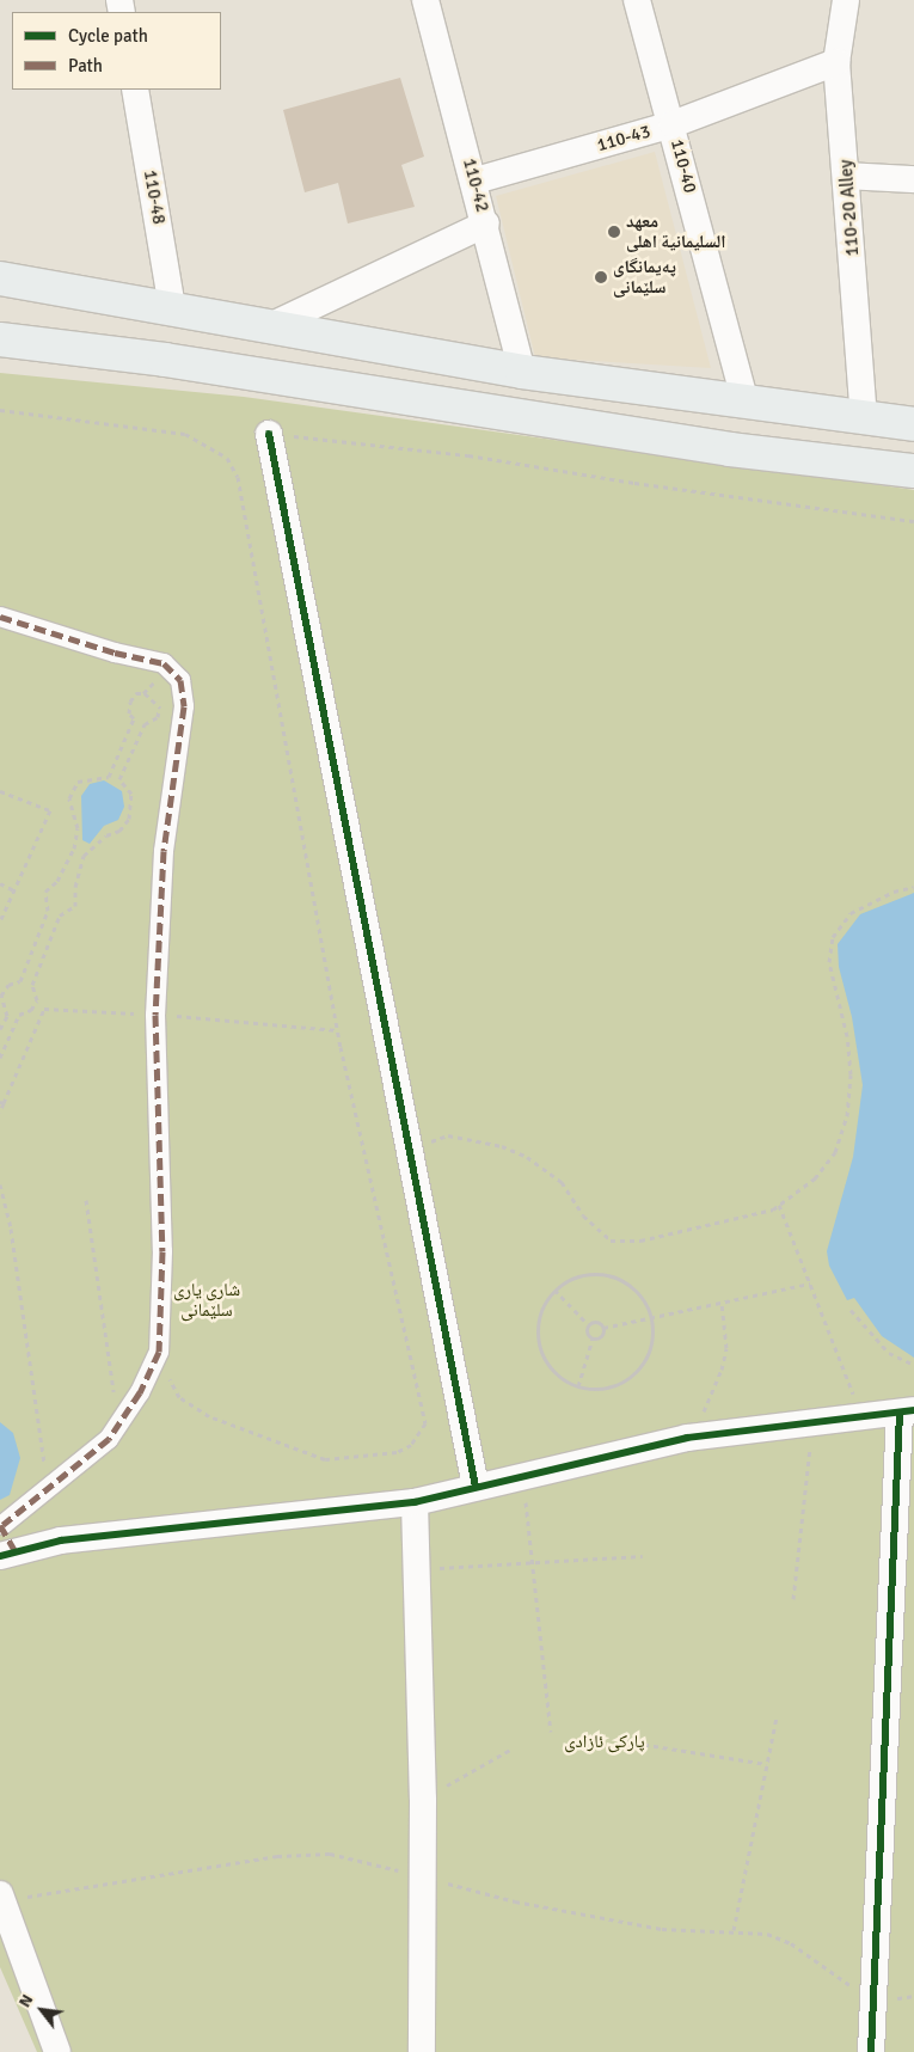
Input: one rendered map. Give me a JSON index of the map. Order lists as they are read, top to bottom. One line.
{"streets":{"street":["110-43","110-40","110-42","110-48","110-20 Alley"]},"crossings":[["110-43","110-40"],["110-43","110-42"],["110-43","110-20 Alley"]],"parks":["شاری یاری سلێمانی","پارکی ئازادی"],"places":["معهد السلیمانیة اهلى","پەیمانگای سلێمانی"],"legend":["Cycle path","Path"],"north":"top left"}
